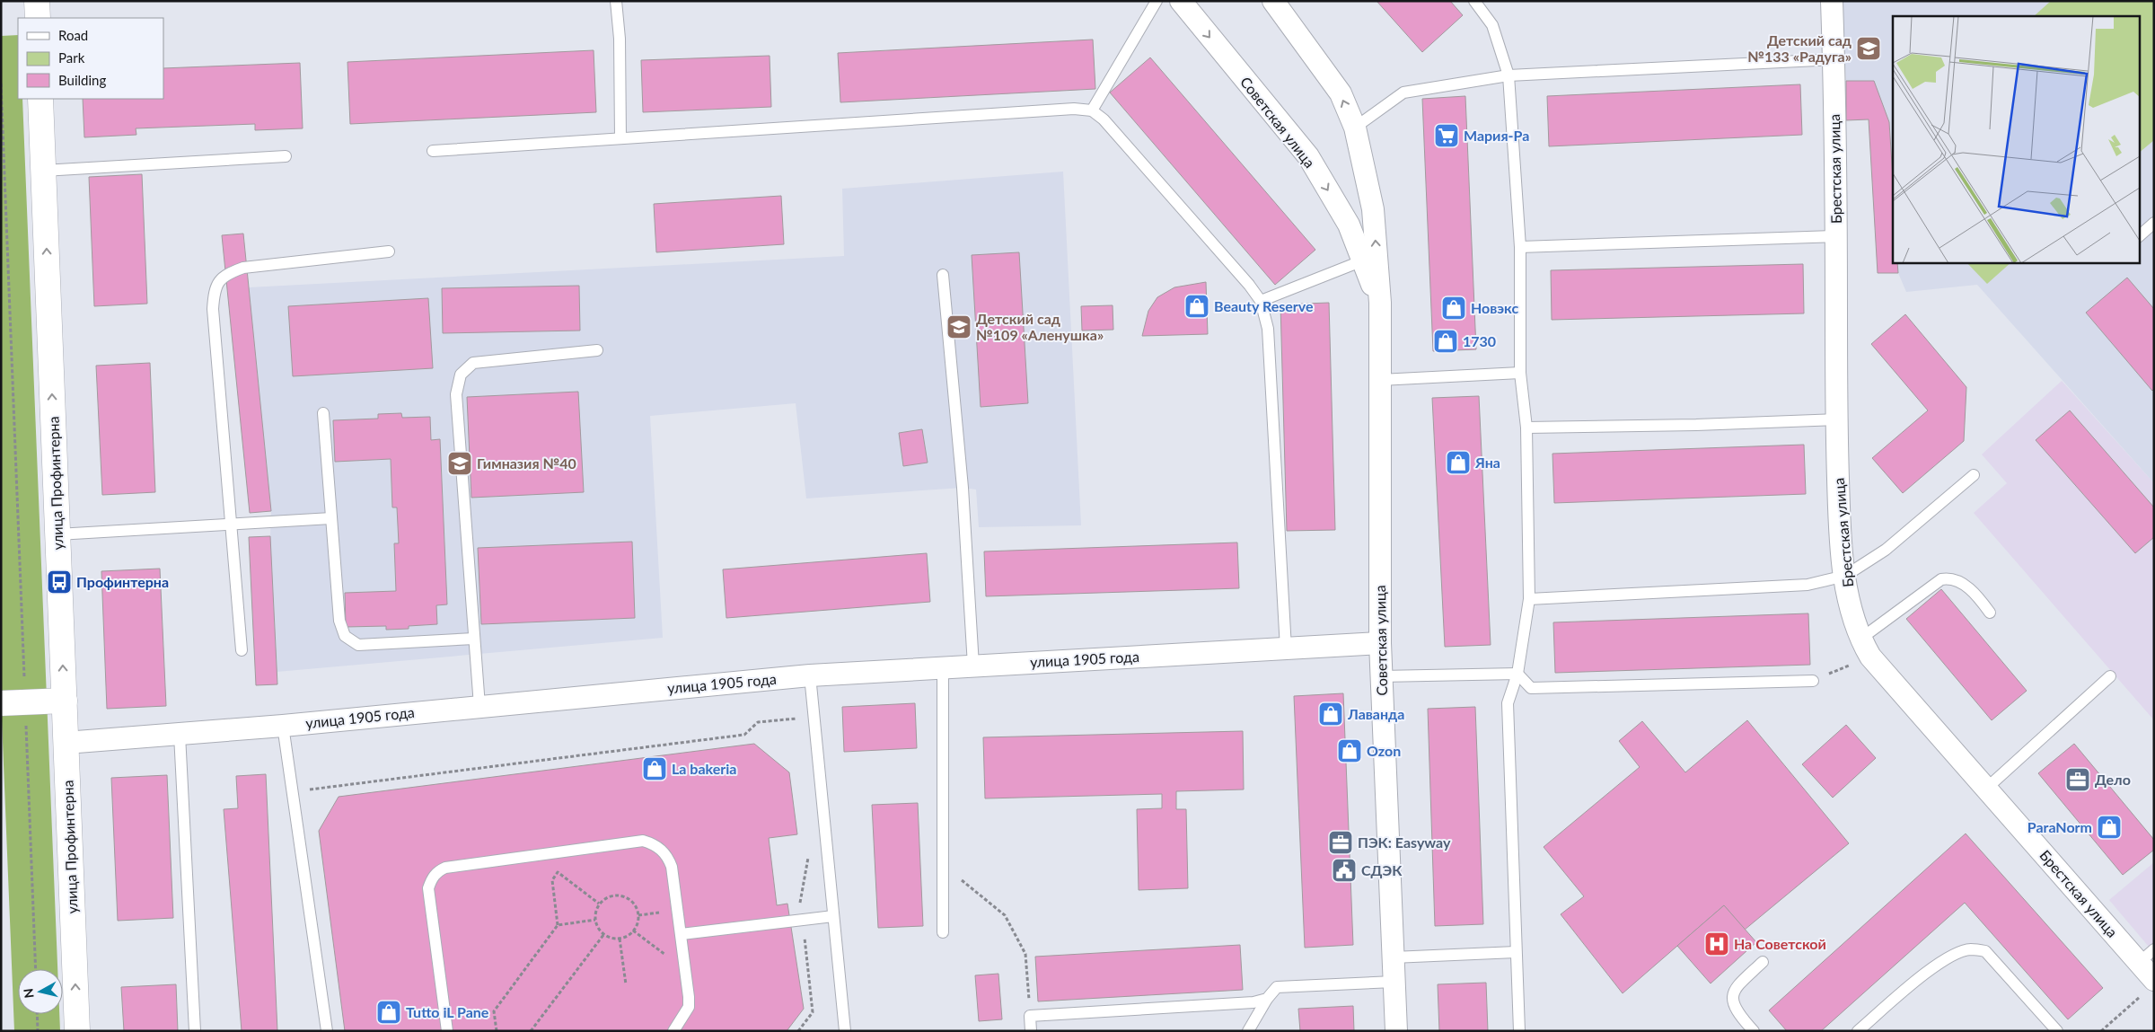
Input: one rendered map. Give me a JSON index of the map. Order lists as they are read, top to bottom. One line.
{"streets":{"street":["Советская улица","Брестская улица","улица Профинтерна","улица 1905 года"]},"crossings":[["Советская улица","улица 1905 года"],["улица Профинтерна","улица 1905 года"]],"one_way":["улица Профинтерна"],"places":{"school or university":["Детский сад №133 «Радуга»","Детский сад №109 «Аленушка»","Гимназия №40"],"supermarket":["Мария-Ра"],"shop":["Beauty Reserve","Новэкс","1730","Яна","Лаванда","Ozon","La bakeria","ParaNorm","Tutto iL Pane"],"bus stop":["Профинтерна"],"office":["Дело","ПЭК: Easyway"],"public building":["СДЭК"],"hospital":["На Советской"]},"legend":["Road","Park","Building"],"north":"left"}
